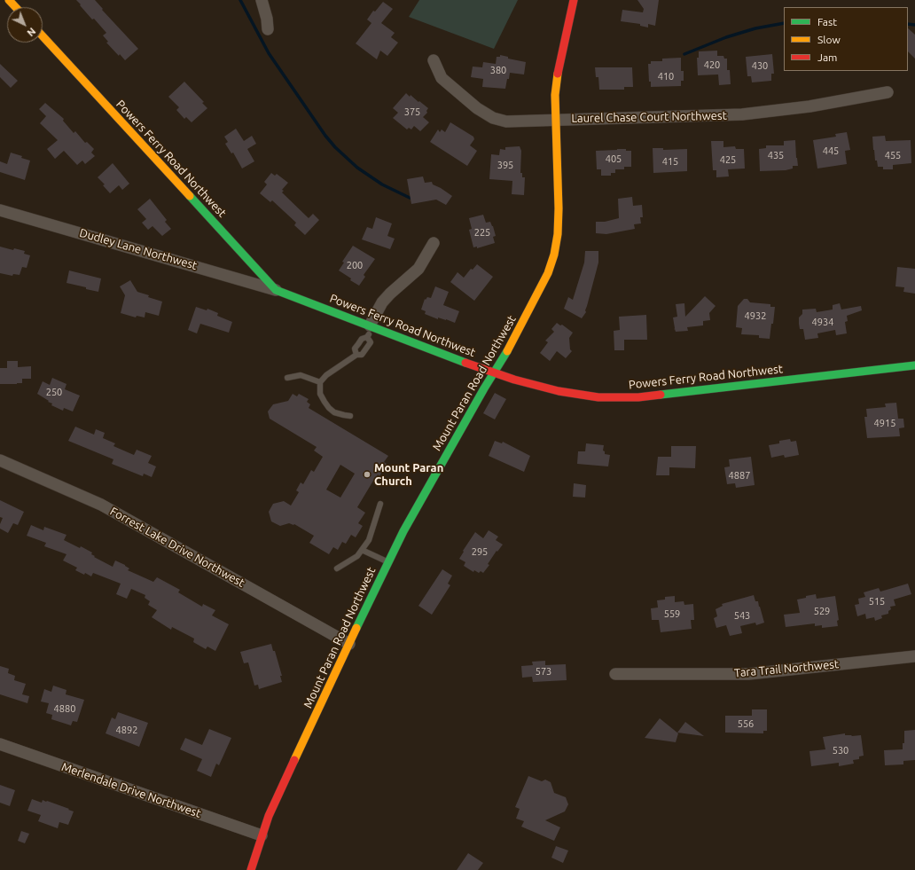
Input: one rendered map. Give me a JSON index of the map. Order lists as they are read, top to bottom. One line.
{"streets":{"street":["Laurel Chase Court Northwest","Powers Ferry Road Northwest","Dudley Lane Northwest","Mount Paran Road Northwest","Forrest Lake Drive Northwest","Tara Trail Northwest","Merlendale Drive Northwest"]},"crossings":[["Laurel Chase Court Northwest","Mount Paran Road Northwest"],["Powers Ferry Road Northwest","Dudley Lane Northwest"],["Powers Ferry Road Northwest","Mount Paran Road Northwest"],["Mount Paran Road Northwest","Forrest Lake Drive Northwest"],["Mount Paran Road Northwest","Merlendale Drive Northwest"]],"places":["Mount Paran Church"],"house_numbers":["420","430","380","410","375","445","435","455","405","425","415","395","225","200","4932","4934","250","4915","4887","295","515","529","559","543","573","4880","556","4892","530"],"legend":["Fast","Slow","Jam"],"north":"bottom right"}
